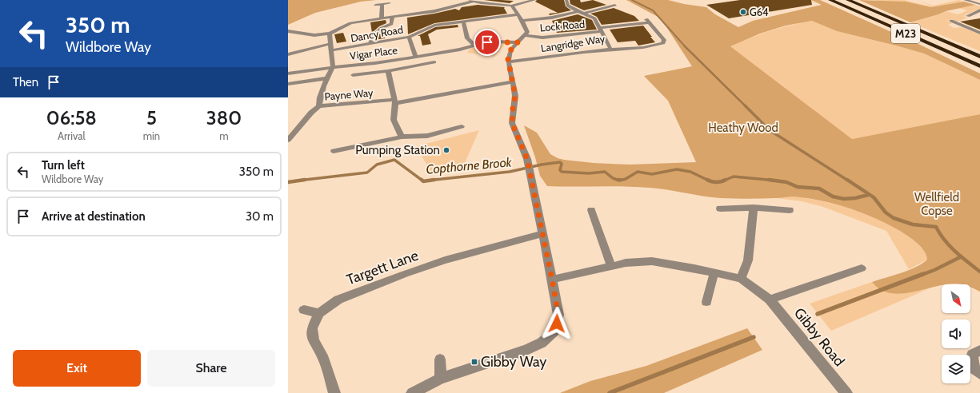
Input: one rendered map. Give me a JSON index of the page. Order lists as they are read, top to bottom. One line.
{"streets":{"highway":["M23"],"street":["Lock Road","Dancy Road","Langridge Way","Vigar Place","Payne Way","Targett Lane","Gibby Road"]},"crossings":[["Lock Road","Langridge Way"],["Dancy Road","Vigar Place"],["Vigar Place","Payne Way"]],"water":["Copthorne Brook"],"parks":["Heathy Wood","Wellfield Copse"],"places":{"other":["G64","Pumping Station"],"transit":["Gibby Way"]},"north":"bottom right","page":{"turn":["350 m","Wildbore Way"],"then":"Then","eta":["06:58","Arrival","5","min","380","m"],"list":[{"name":"Turn left","note":"Wildbore Way","value":"350 m"},{"name":"Arrive at destination","value":"30 m"}],"buttons":["Exit","Share"]}}
